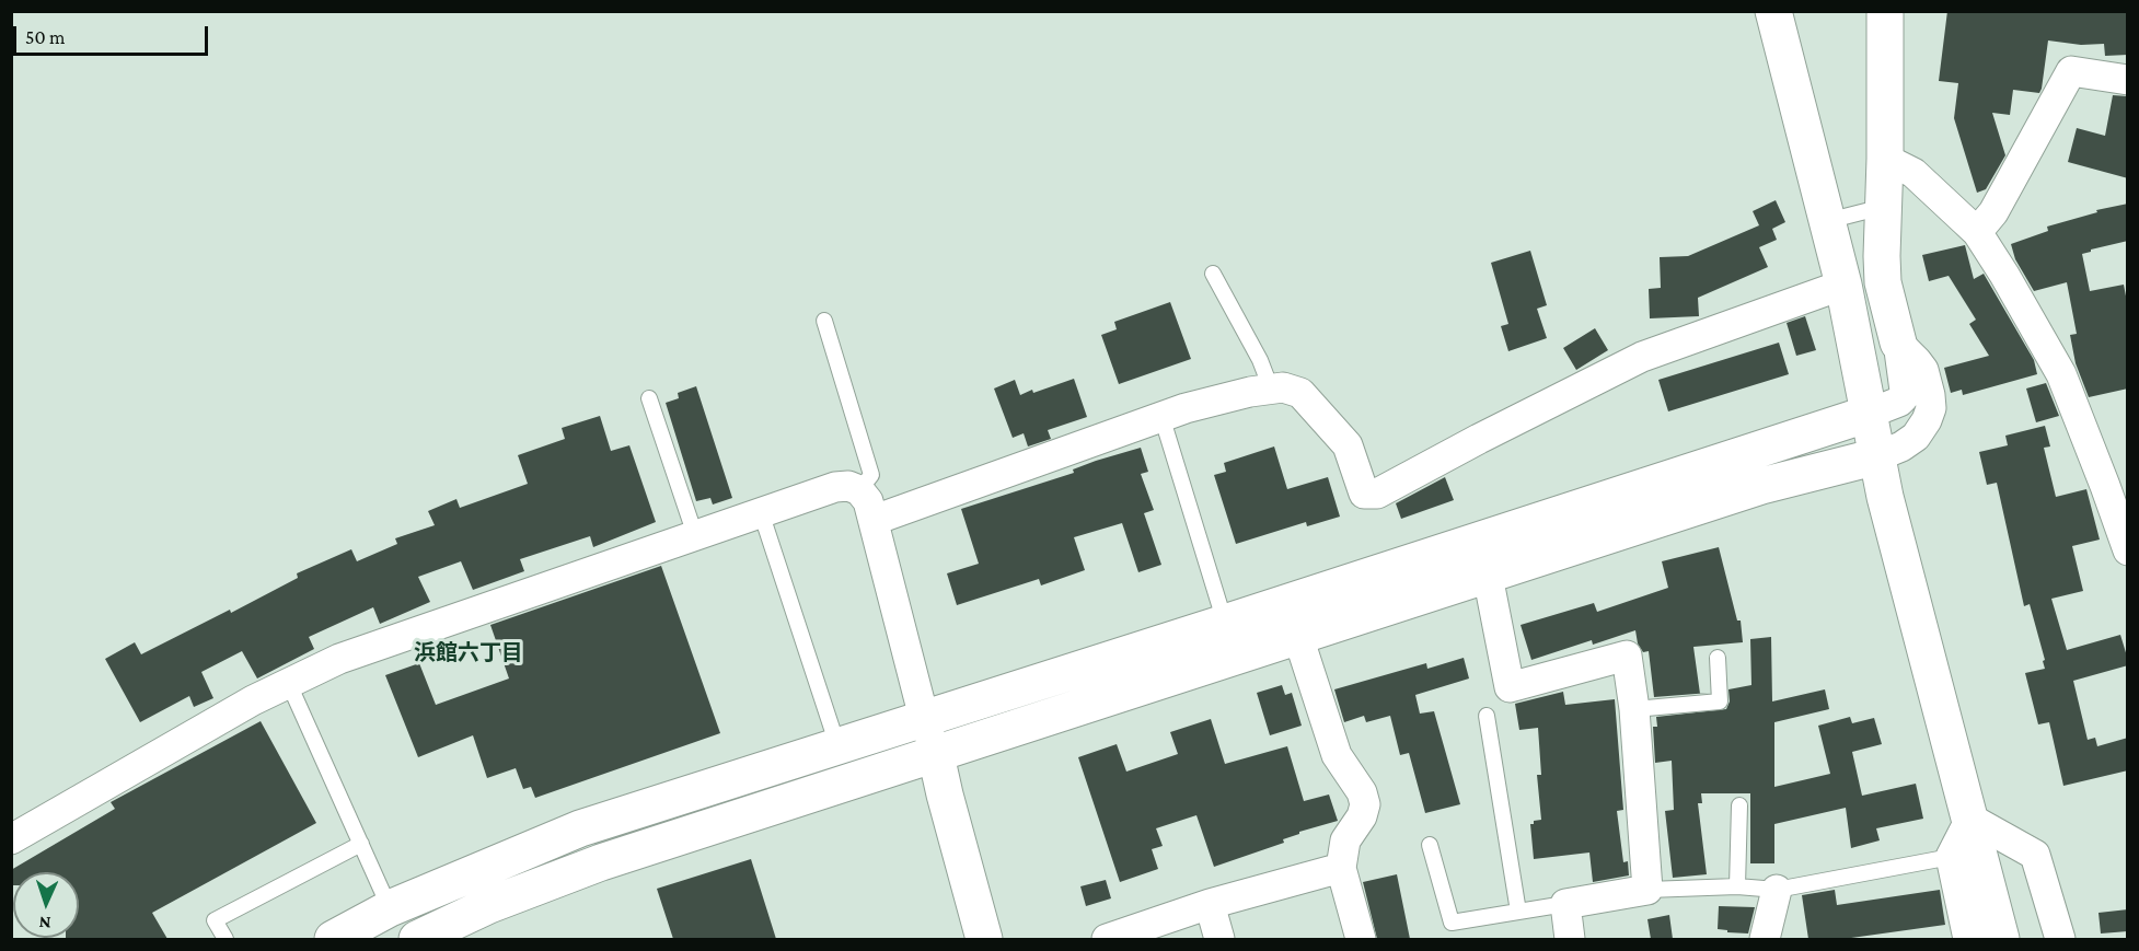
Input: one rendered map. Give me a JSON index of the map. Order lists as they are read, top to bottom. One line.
{"districts":["浜館六丁目"],"scale_bar":"50 m","north":"bottom"}
